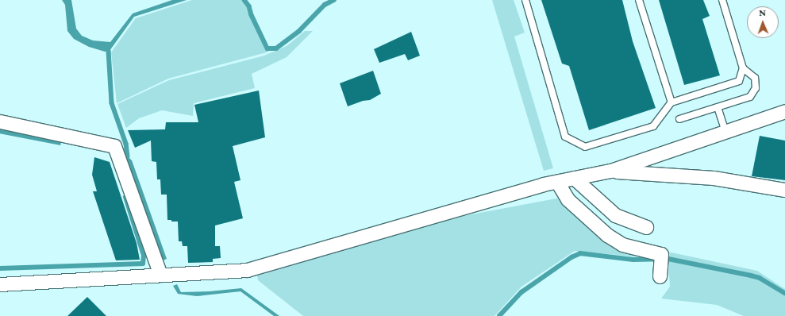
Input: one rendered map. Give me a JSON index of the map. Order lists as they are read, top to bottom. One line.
{"north":"top"}
